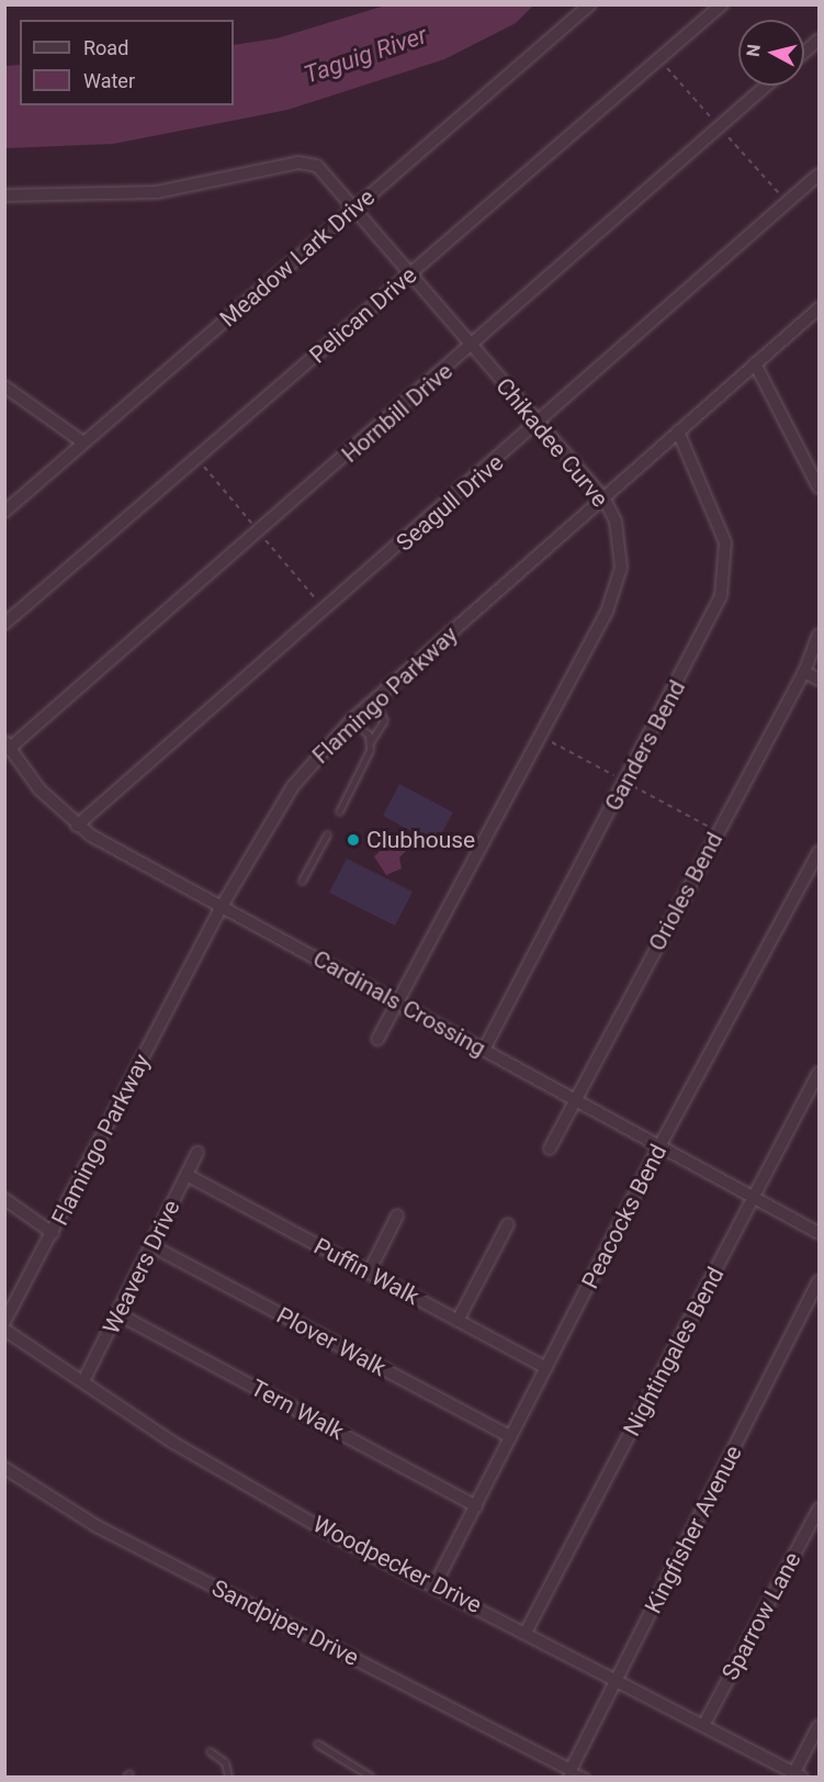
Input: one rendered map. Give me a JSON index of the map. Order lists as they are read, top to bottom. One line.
{"streets":{"street":["Meadow Lark Drive","Pelican Drive","Hornbill Drive","Chikadee Curve","Seagull Drive","Flamingo Parkway","Ganders Bend","Orioles Bend","Cardinals Crossing","Peacocks Bend","Weavers Drive","Puffin Walk","Plover Walk","Nightingales Bend","Tern Walk","Kingfisher Avenue","Woodpecker Drive","Sparrow Lane","Sandpiper Drive"]},"crossings":[["Meadow Lark Drive","Chikadee Curve"],["Pelican Drive","Chikadee Curve"],["Hornbill Drive","Chikadee Curve"],["Hornbill Drive","Cardinals Crossing"],["Chikadee Curve","Seagull Drive"],["Chikadee Curve","Flamingo Parkway"],["Chikadee Curve","Cardinals Crossing"],["Seagull Drive","Cardinals Crossing"],["Flamingo Parkway","Ganders Bend"],["Flamingo Parkway","Cardinals Crossing"],["Ganders Bend","Cardinals Crossing"],["Orioles Bend","Cardinals Crossing"],["Cardinals Crossing","Peacocks Bend"],["Cardinals Crossing","Nightingales Bend"],["Peacocks Bend","Puffin Walk"],["Peacocks Bend","Plover Walk"],["Peacocks Bend","Tern Walk"],["Peacocks Bend","Woodpecker Drive"],["Weavers Drive","Puffin Walk"],["Weavers Drive","Plover Walk"],["Weavers Drive","Tern Walk"],["Weavers Drive","Woodpecker Drive"],["Nightingales Bend","Woodpecker Drive"],["Kingfisher Avenue","Woodpecker Drive"],["Kingfisher Avenue","Sandpiper Drive"],["Woodpecker Drive","Sparrow Lane"]],"water":["Taguig River"],"places":["Clubhouse"],"legend":["Road","Water"],"north":"left"}
